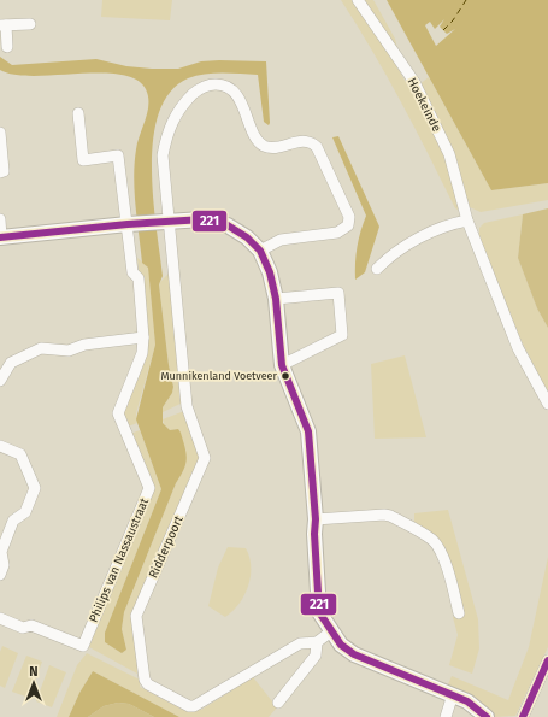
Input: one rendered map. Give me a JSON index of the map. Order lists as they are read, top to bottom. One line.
{"streets":{"street":["Hoekeinde","Ridderpoort","Philips van Nassaustraat"]},"places":["Munnikenland Voetveer"],"lines":["transit line 221"],"north":"top"}
